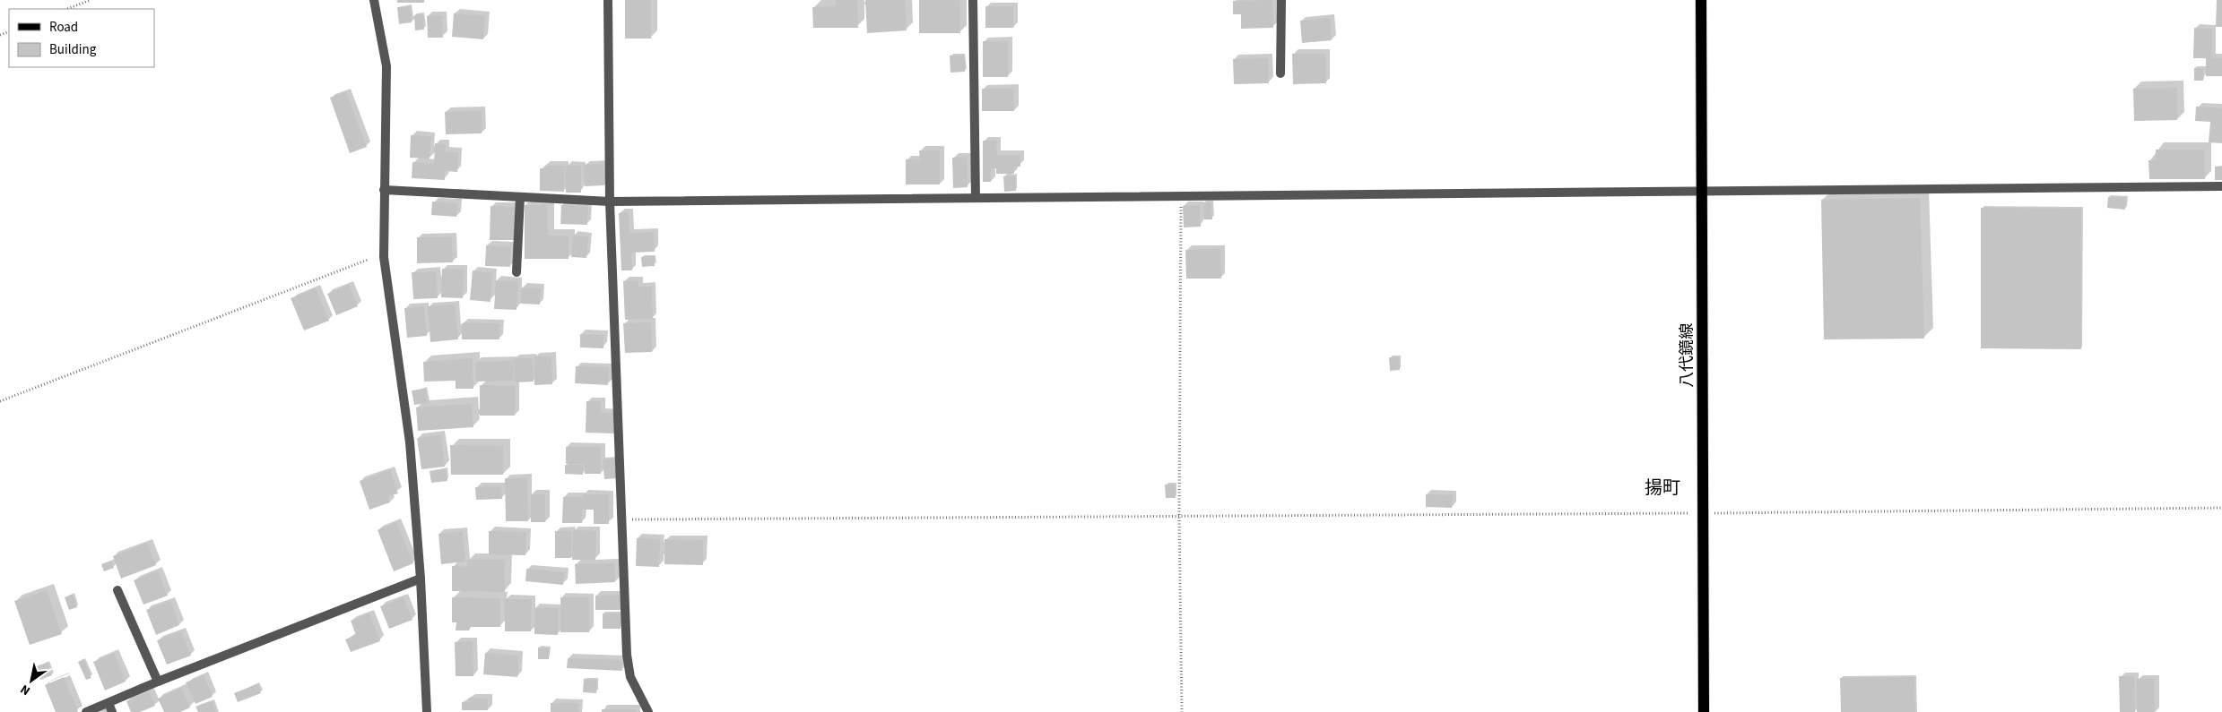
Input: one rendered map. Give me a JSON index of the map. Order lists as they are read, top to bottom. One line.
{"streets":{"main road":["八代鏡線"]},"districts":["揚町"],"legend":["Road","Building"],"north":"bottom left"}
